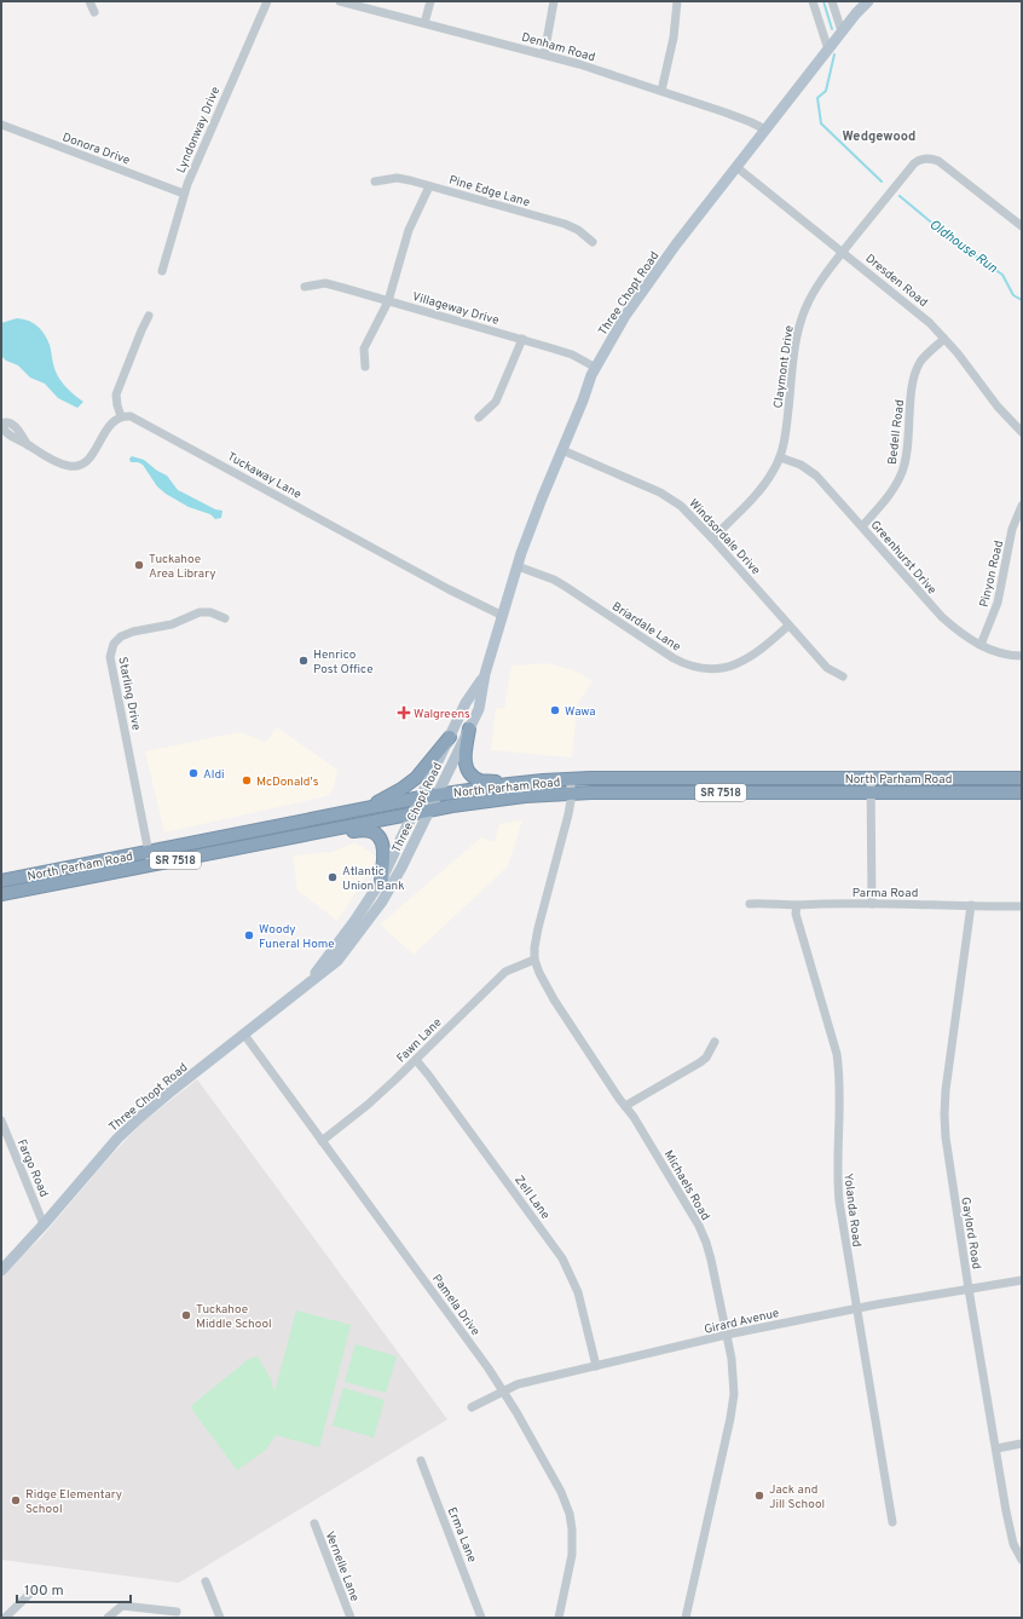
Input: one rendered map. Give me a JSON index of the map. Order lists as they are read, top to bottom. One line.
{"streets":{"highway":["North Parham Road","SR 7518"],"main road":["Three Chopt Road"],"street":["Denham Road","Lyndonway Drive","Donora Drive","Pine Edge Lane","Dresden Road","Villageway Drive","Claymont Drive","Bedell Road","Tuckaway Lane","Windsordale Drive","Greenhurst Drive","Pinyon Road","Briardale Lane","Starling Drive","Parma Road","Fawn Lane","Fargo Road","Michaels Road","Zell Lane","Yolanda Road","Gaylord Road","Pamela Drive","Girard Avenue","Erma Lane","Vernelle Lane"]},"crossings":[["Denham Road","Three Chopt Road"],["Lyndonway Drive","Donora Drive"],["Dresden Road","Three Chopt Road"],["Dresden Road","Claymont Drive"],["Dresden Road","Bedell Road"],["Three Chopt Road","Villageway Drive"],["Three Chopt Road","Tuckaway Lane"],["Three Chopt Road","Windsordale Drive"],["Three Chopt Road","Briardale Lane"],["Three Chopt Road","North Parham Road"],["Three Chopt Road","Fargo Road"],["Three Chopt Road","Pamela Drive"],["Claymont Drive","Windsordale Drive"],["Claymont Drive","Greenhurst Drive"],["Bedell Road","Greenhurst Drive"],["Windsordale Drive","Briardale Lane"],["Greenhurst Drive","Pinyon Road"],["Starling Drive","North Parham Road"],["North Parham Road","Michaels Road"],["Parma Road","Yolanda Road"],["Parma Road","Gaylord Road"],["Fawn Lane","Michaels Road"],["Fawn Lane","Zell Lane"],["Fawn Lane","Pamela Drive"],["Michaels Road","Girard Avenue"],["Zell Lane","Girard Avenue"],["Yolanda Road","Girard Avenue"],["Gaylord Road","Girard Avenue"],["Pamela Drive","Girard Avenue"]],"districts":["Wedgewood"],"water":["Oldhouse Run"],"places":{"other":["Tuckahoe Area Library","Henrico Post Office","Wawa","Aldi","McDonald's","Atlantic Union Bank","Woody Funeral Home","Tuckahoe Middle School","Jack and Jill School","Ridge Elementary School"],"health":["Walgreens"]},"scale_bar":"100 m"}
